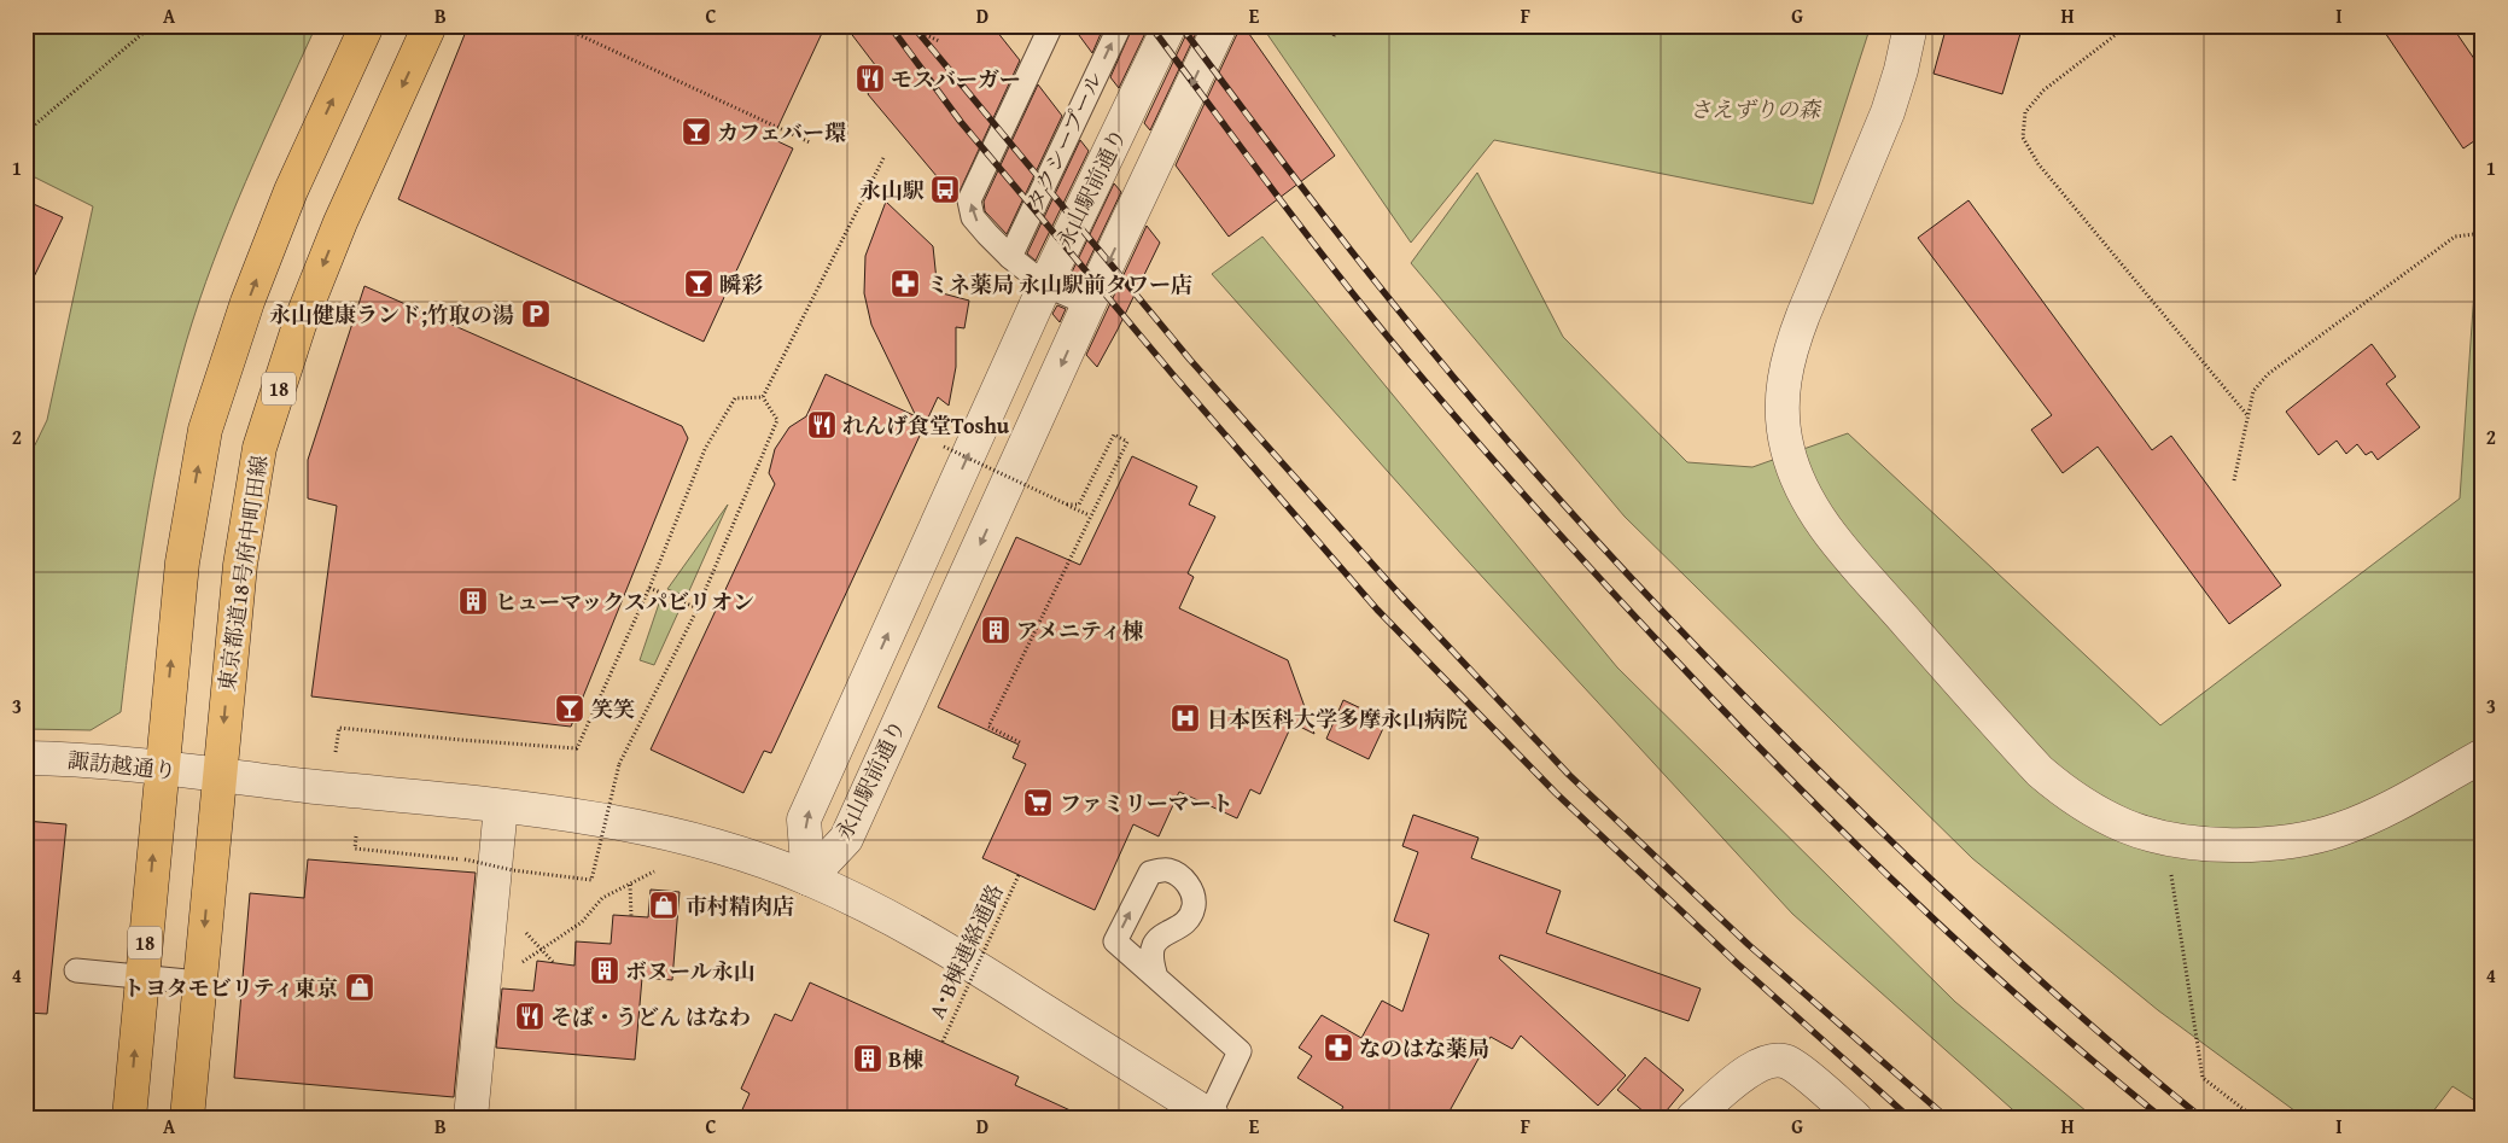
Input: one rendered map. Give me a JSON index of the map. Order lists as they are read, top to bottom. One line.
{"streets":{"main road":["18","東京都道18号府中町田線"],"street":["永山駅前通り","諏訪越通り"],"lane":["タクシープール"],"path":["A･B棟連絡通路"]},"crossings":[["永山駅前通り","諏訪越通り"],["18","諏訪越通り"],["東京都道18号府中町田線","諏訪越通り"]],"one_way":["タクシープール"],"parks":["さえずりの森"],"places":{"restaurant":["モスバーガー","れんげ食堂Toshu","そば・うどん はなわ"],"bar":["カフェバー環","瞬彩","笑笑"],"bus stop":["永山駅"],"pharmacy":["ミネ薬局 永山駅前タワー店","なのはな薬局"],"parking":["永山健康ランド;竹取の湯"],"building":["ヒューマックスパビリオン","アメニティ棟","ボヌール永山","B棟"],"hospital":["日本医科大学多摩永山病院"],"supermarket":["ファミリーマート"],"shop":["市村精肉店","トヨタモビリティ東京"]},"grid":{"columns":["A","B","C","D","E","F","G","H","I"],"rows":["1","2","3","4"]}}
